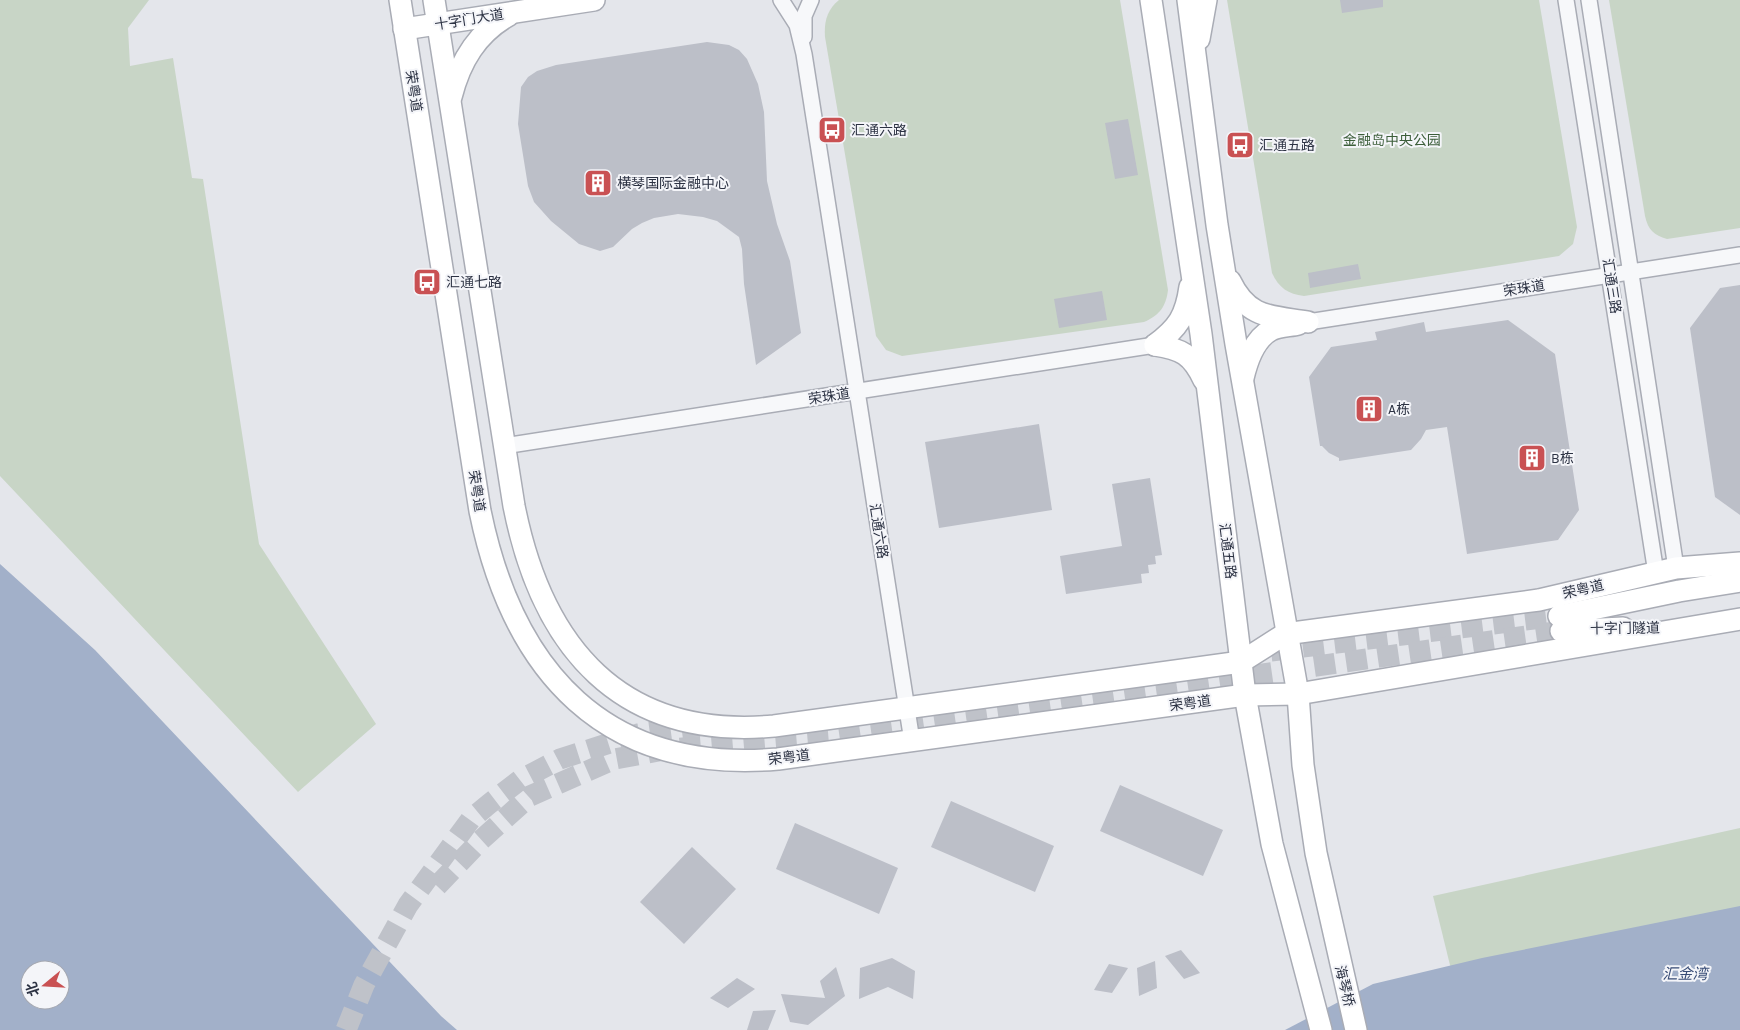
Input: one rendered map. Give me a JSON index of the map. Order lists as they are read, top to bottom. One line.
{"streets":{"street":["十字门大道","荣粤道","汇通三路","荣珠道","汇通六路","汇通五路","十字门隧道","海琴桥"]},"crossings":[["十字门大道","荣粤道"],["荣粤道","汇通三路"],["荣粤道","荣珠道"],["荣粤道","汇通六路"],["荣粤道","汇通五路"],["荣粤道","十字门隧道"],["荣粤道","海琴桥"],["汇通三路","荣珠道"],["荣珠道","汇通六路"]],"water":["汇金湾"],"parks":["金融岛中央公园"],"places":{"bus stop":["汇通六路","汇通五路","汇通七路"],"building":["横琴国际金融中心","A栋","B栋"]},"north":"left"}
